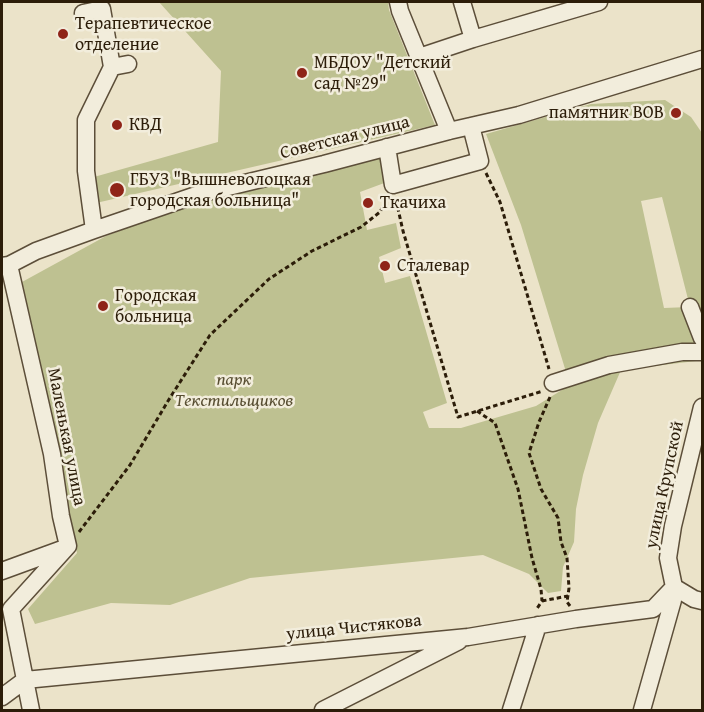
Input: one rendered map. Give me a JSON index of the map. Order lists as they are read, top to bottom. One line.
{"streets":{"street":["Советская улица","Маленькая улица","улица Крупской","улица Чистякова"]},"crossings":[["Советская улица","Маленькая улица"],["улица Крупской","улица Чистякова"]],"parks":["парк Текстильщиков"],"places":["Терапевтическое отделение","МБДОУ \"Детский сад №29\"","памятник ВОВ","КВД","ГБУЗ \"Вышневолоцкая городская больница\"","Ткачиха","Сталевар","Городская больница"]}
